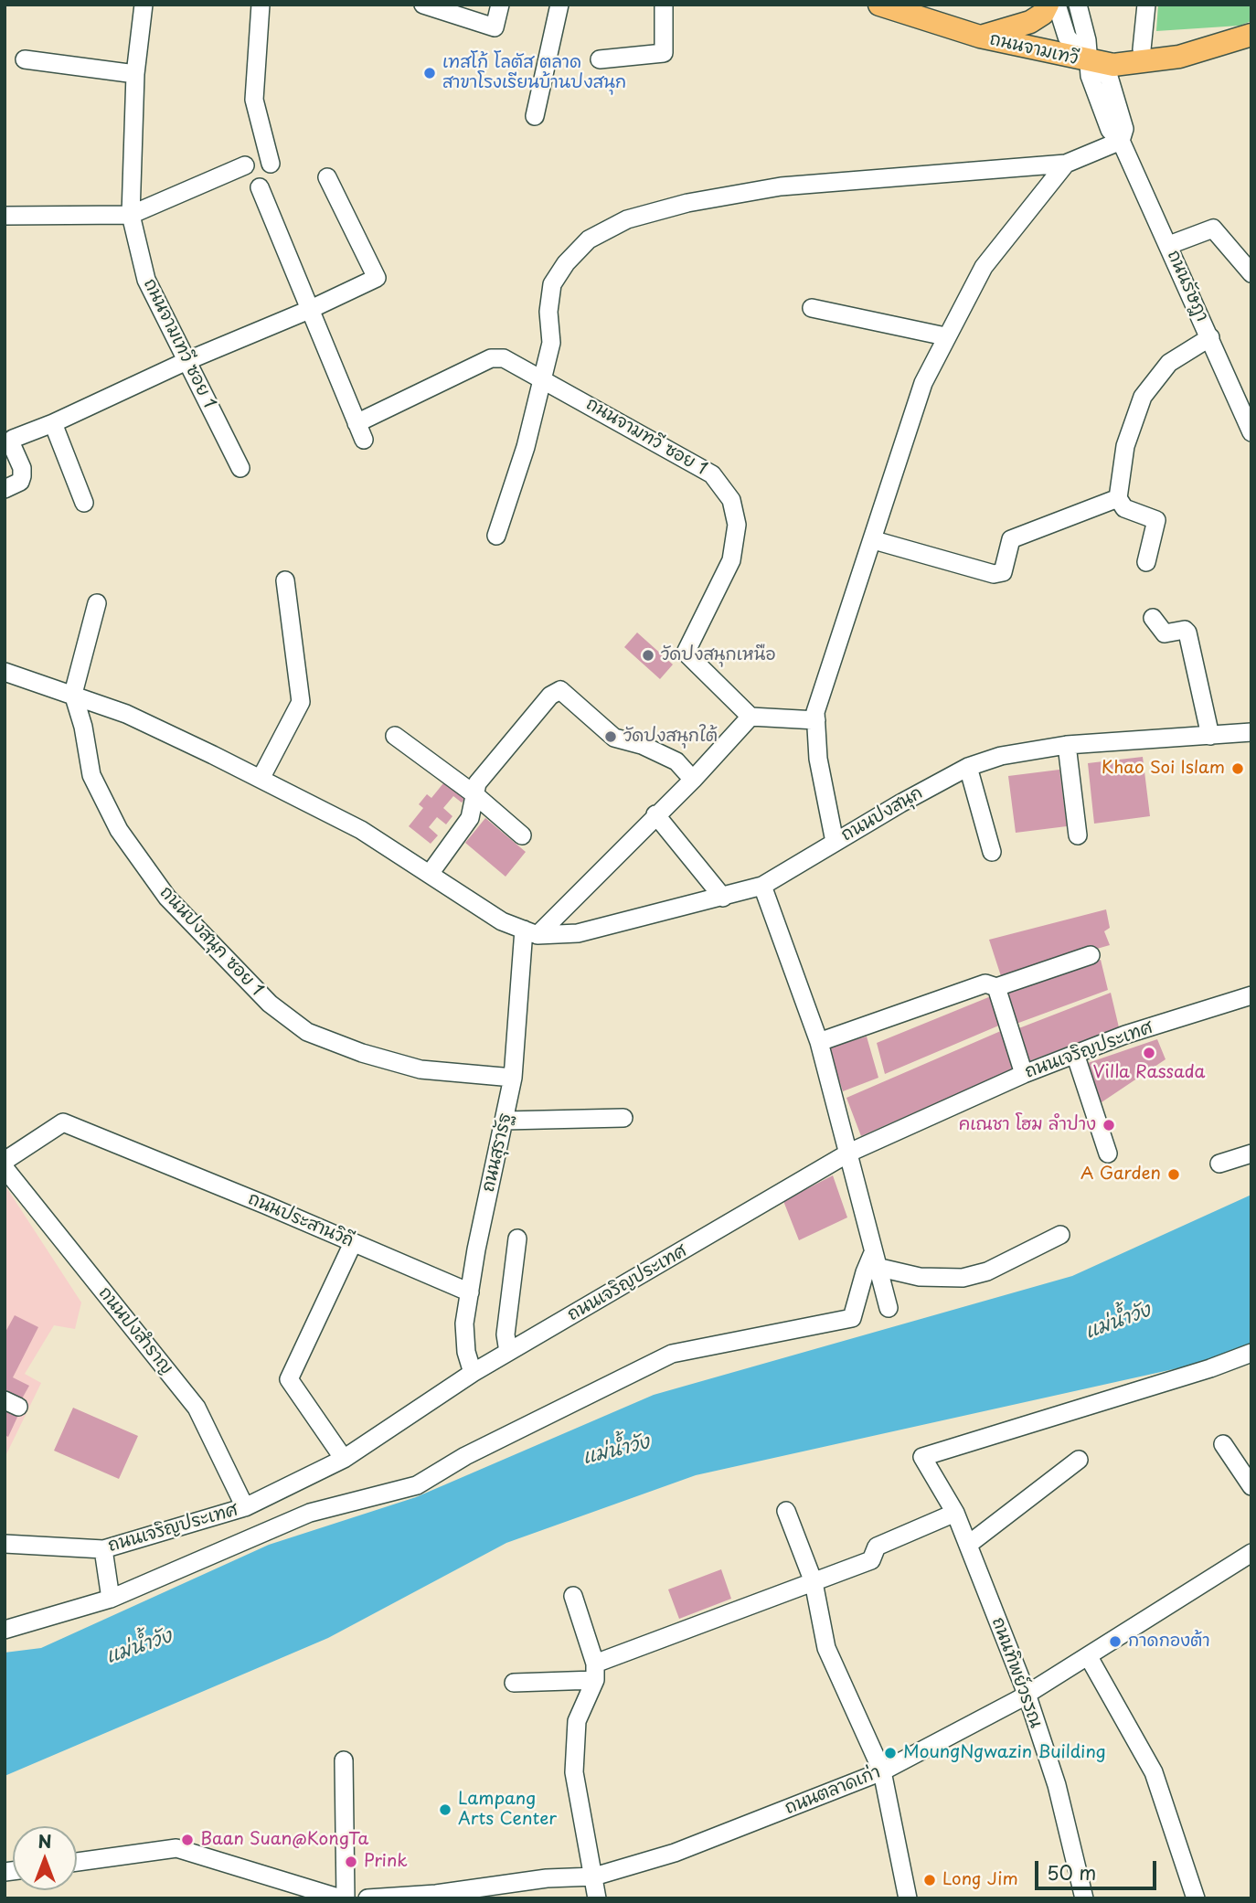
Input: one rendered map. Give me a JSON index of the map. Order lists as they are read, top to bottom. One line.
{"streets":{"main road":["ถนนจามเทวี"],"street":["ถนนรัษฎา","ถนนจามเทวี ซอย 1","ถนนจามทวี ซอย 1","ถนนปงสนุก","ถนนปงสนุก ซอย 1","ถนนเจริญประเทศ","ถนนสุรารัฐ","ถนนประสานวิถี","ถนนปงสำราญ","ถนนทิพย์วรรณ","ถนนตลาดเก่า"]},"crossings":[["ถนนจามเทวี","ถนนรัษฎา"],["ถนนปงสนุก","ถนนสุรารัฐ"],["ถนนปงสนุก ซอย 1","ถนนสุรารัฐ"],["ถนนเจริญประเทศ","ถนนสุรารัฐ"],["ถนนเจริญประเทศ","ถนนปงสำราญ"],["ถนนสุรารัฐ","ถนนประสานวิถี"],["ถนนทิพย์วรรณ","ถนนตลาดเก่า"]],"water":["แม่น้ำวัง"],"places":["เทสโก้ โลตัส ตลาด สาขาโรงเรียนบ้านปงสนุก","วัดปงสนุกเหนือ","วัดปงสนุกใต้","Khao Soi Islam","Villa Rassada","คเณชา โฮม ลำปาง","A Garden","กาดกองต้า","MoungNgwazin Building","Lampang Arts Center","Baan Suan@KongTa","Prink","Long Jim"],"scale_bar":"50 m","north":"top"}
